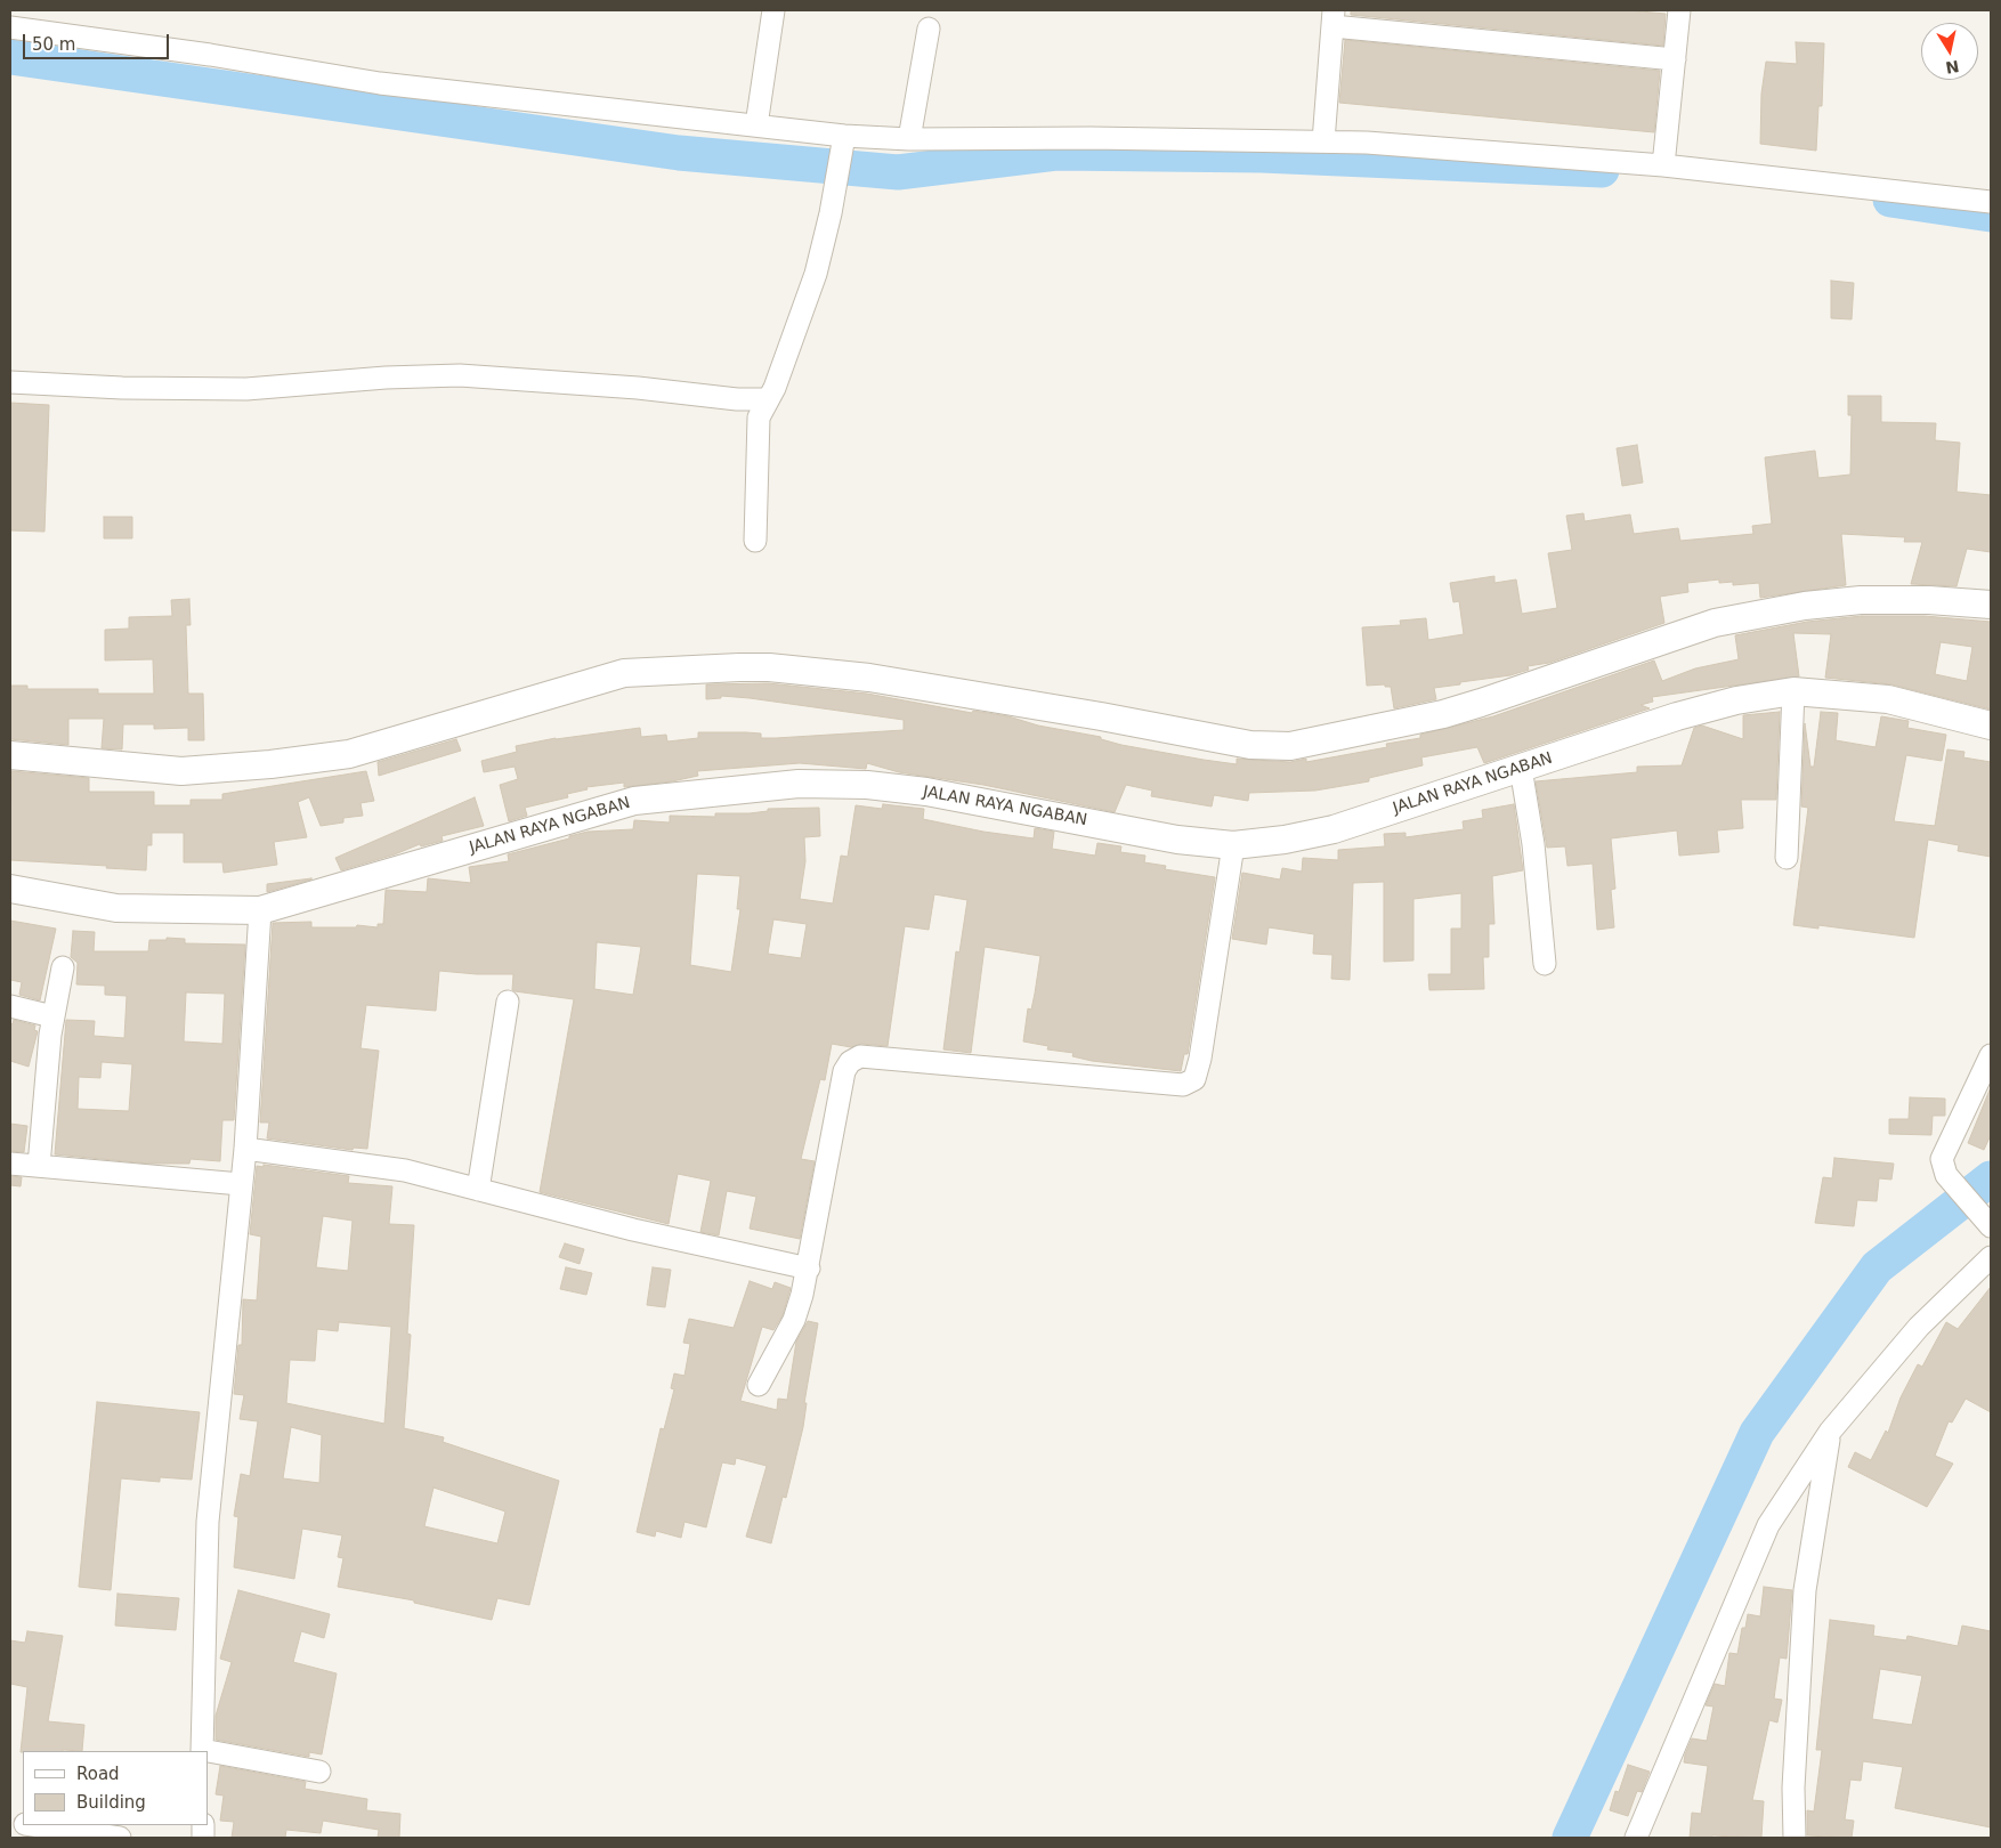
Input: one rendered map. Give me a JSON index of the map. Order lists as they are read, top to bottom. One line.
{"streets":{"street":["JALAN RAYA NGABAN"]},"legend":["Road","Building"],"scale_bar":"50 m","north":"bottom"}
